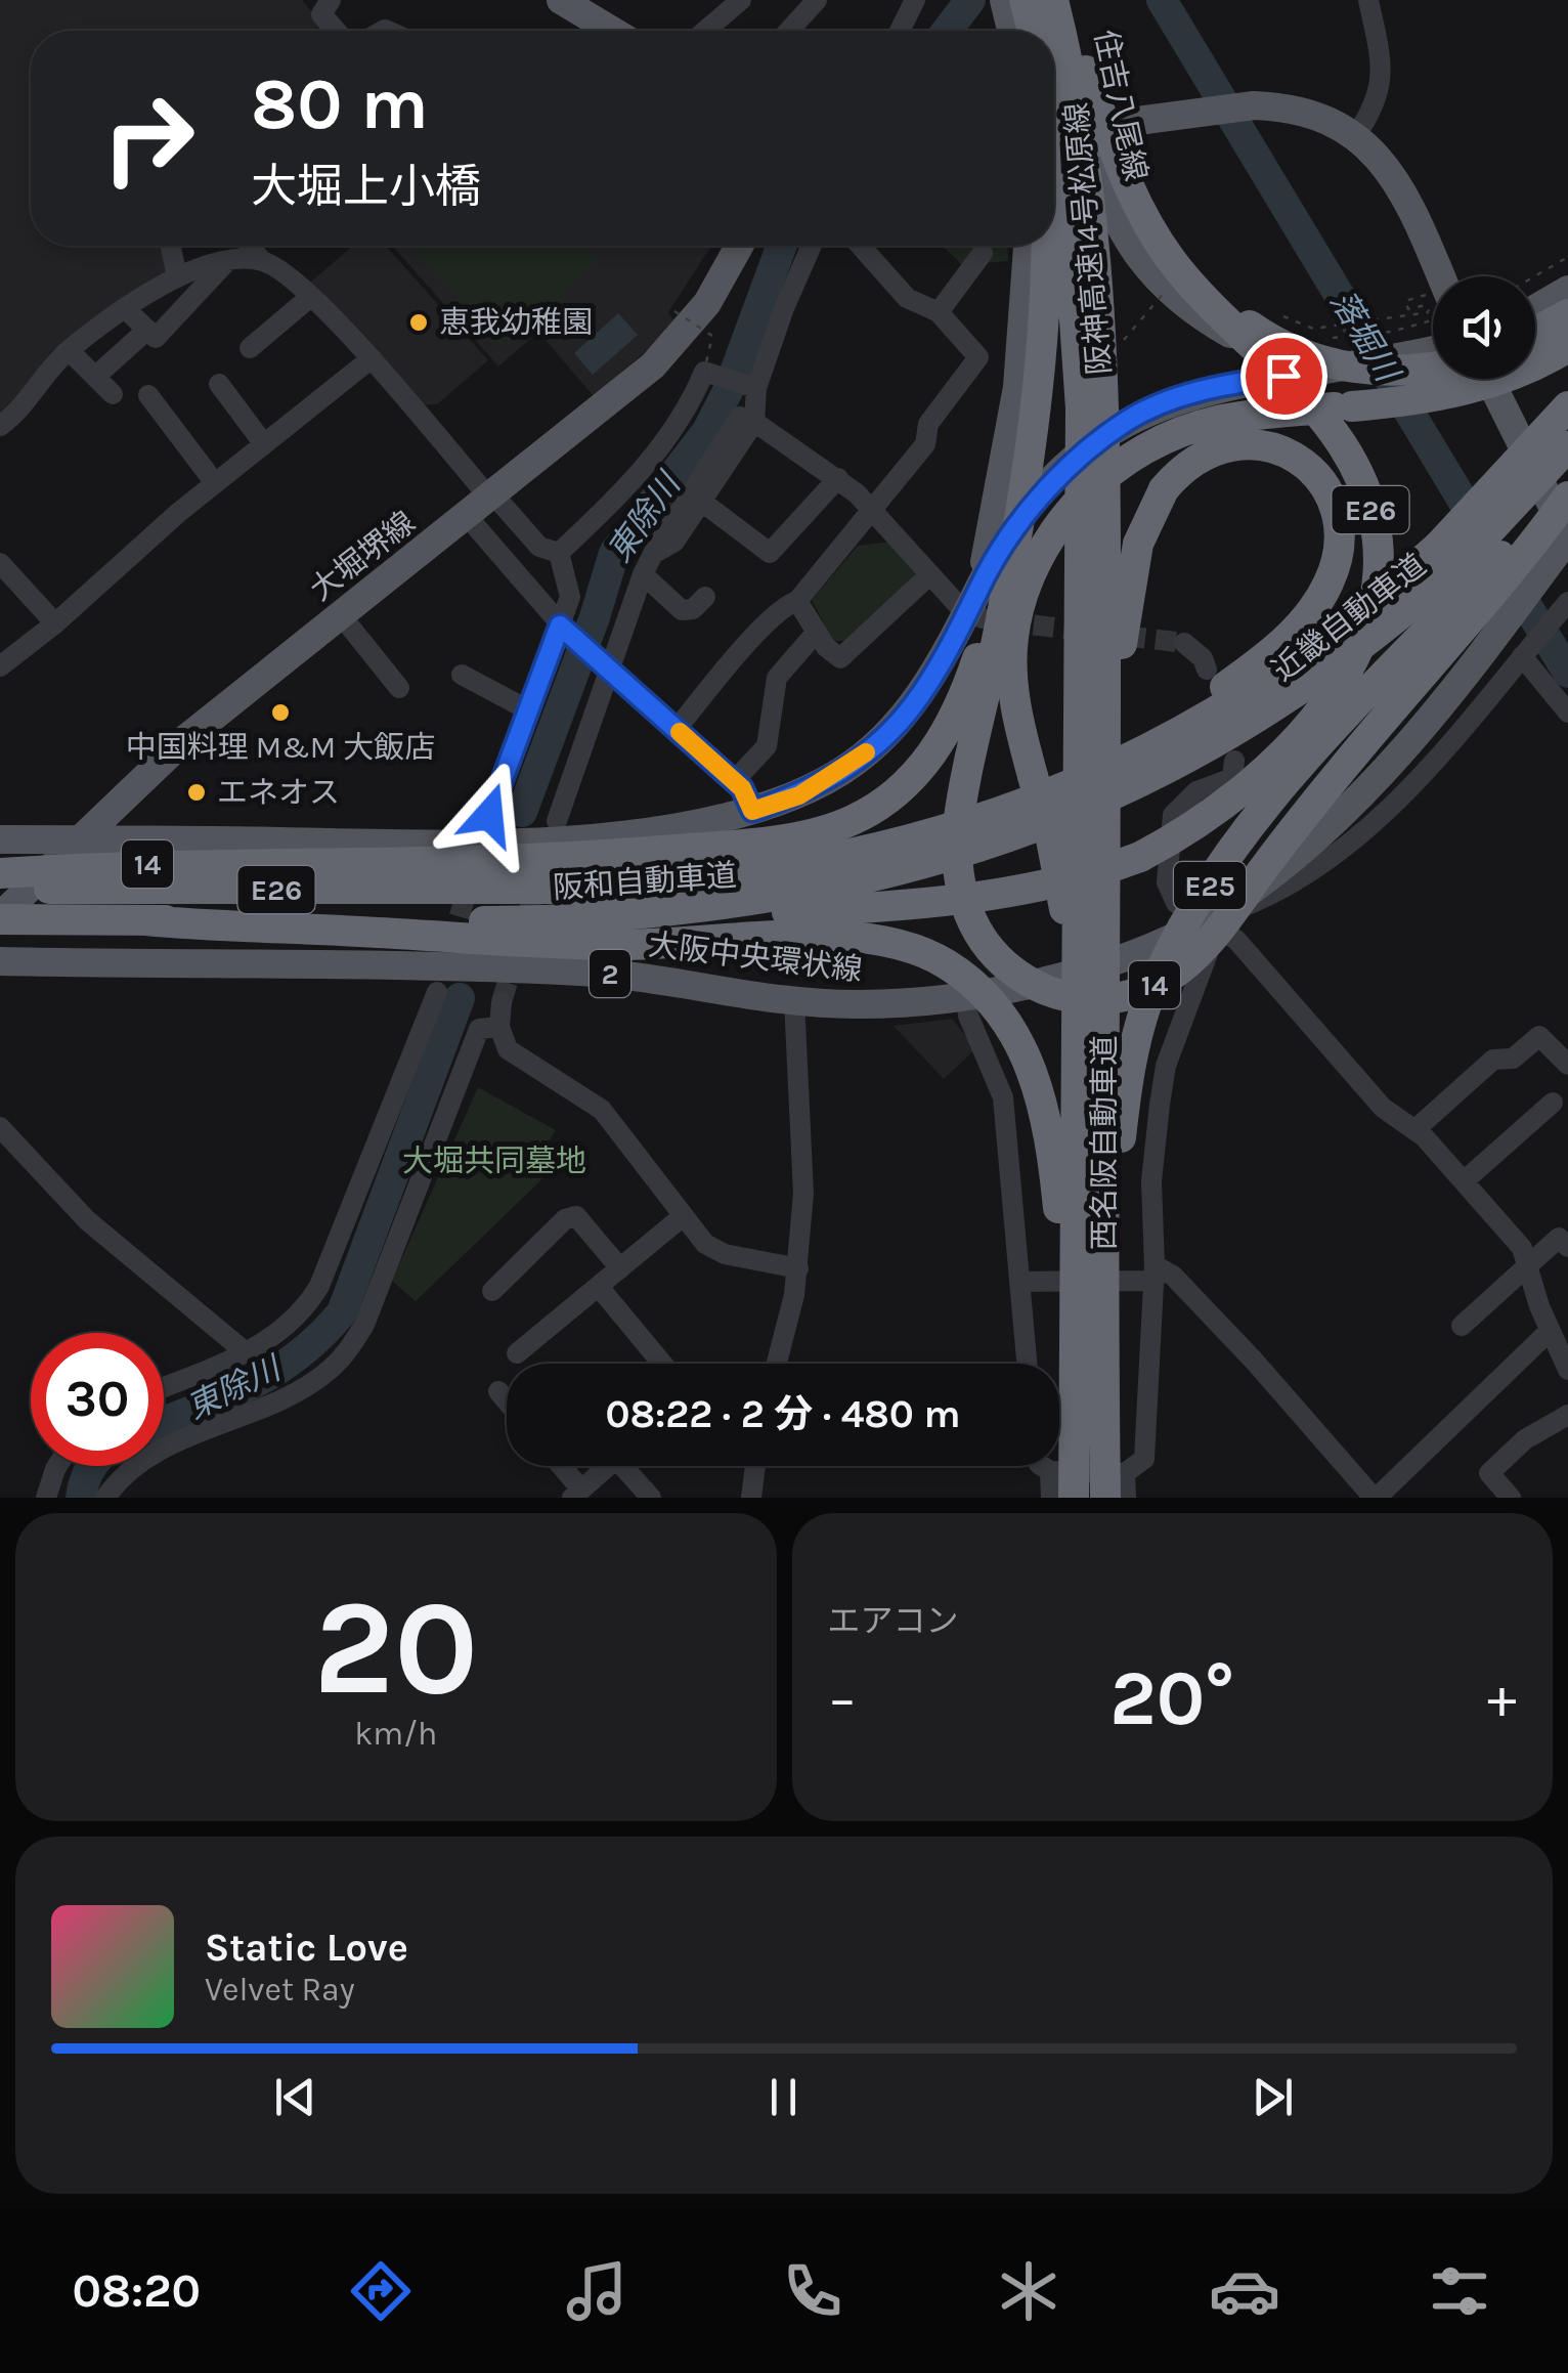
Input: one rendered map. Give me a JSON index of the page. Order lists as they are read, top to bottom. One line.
{"streets":{"highway":["阪神高速14号松原線","E26","近畿自動車道","14","阪和自動車道","E25","西名阪自動車道"],"main road":["住吉八尾線","大堀堺線","大阪中央環状線","2"]},"crossings":[["住吉八尾線","E26"],["阪神高速14号松原線","近畿自動車道"],["阪神高速14号松原線","阪和自動車道"],["阪神高速14号松原線","E25"],["阪神高速14号松原線","西名阪自動車道"],["E26","阪和自動車道"],["E26","西名阪自動車道"],["大堀堺線","阪和自動車道"],["近畿自動車道","阪和自動車道"],["近畿自動車道","E25"],["近畿自動車道","西名阪自動車道"],["阪和自動車道","E25"],["阪和自動車道","西名阪自動車道"],["E25","西名阪自動車道"]],"water":["落堀川","東除川"],"parks":["大堀共同墓地"],"places":["恵我幼稚園","中国料理 M&M 大飯店","エネオス"],"page":{"turn":["80 m","大堀上小橋"],"limit":"30","trip":"08:22 · 2 分 · 480 m","tile":[["20","km/h"],"エアコン"],"heat":["−","20°","+"],"song":["Static Love","Velvet Ray"],"tabs":"08:20"}}
